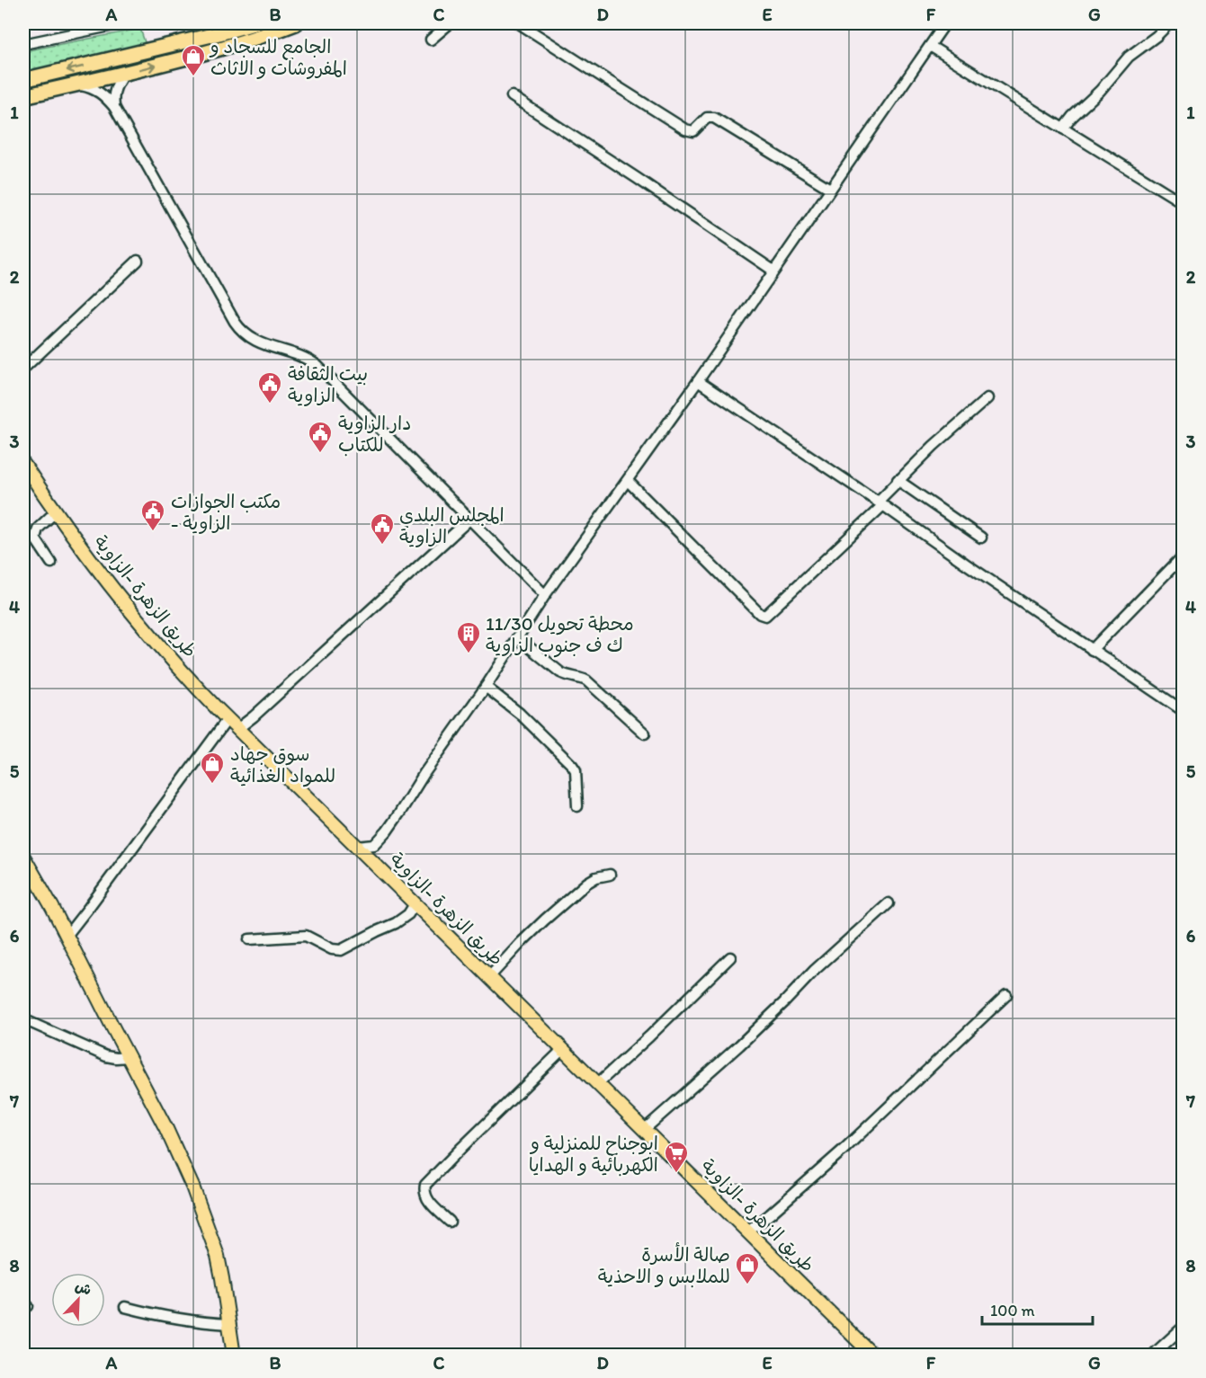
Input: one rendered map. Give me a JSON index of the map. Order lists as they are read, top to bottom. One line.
{"streets":{"main road":["طريق الزهرة -الزاوية"]},"places":{"shop":["الجامع للسجاد و المفروشات و الاثاث","سوق جهاد للمواد الغذائية","صالة الأسرة للملابس و الاحذية"],"public building":["بيت الثقافة الزاوية","دار الزاوية للكتاب","مكتب الجوازات - الزاوية","المجلس البلدي الزاوية"],"building":["محطة تحويل 11/30 ك ف جنوب الزاوية"],"supermarket":["ابوجناح للمنزلية و الكهربائية و الهدايا"]},"scale_bar":"100 m","north":"top right","grid":{"columns":["A","B","C","D","E","F","G"],"rows":["1","2","3","4","5","6","7","8"]}}
